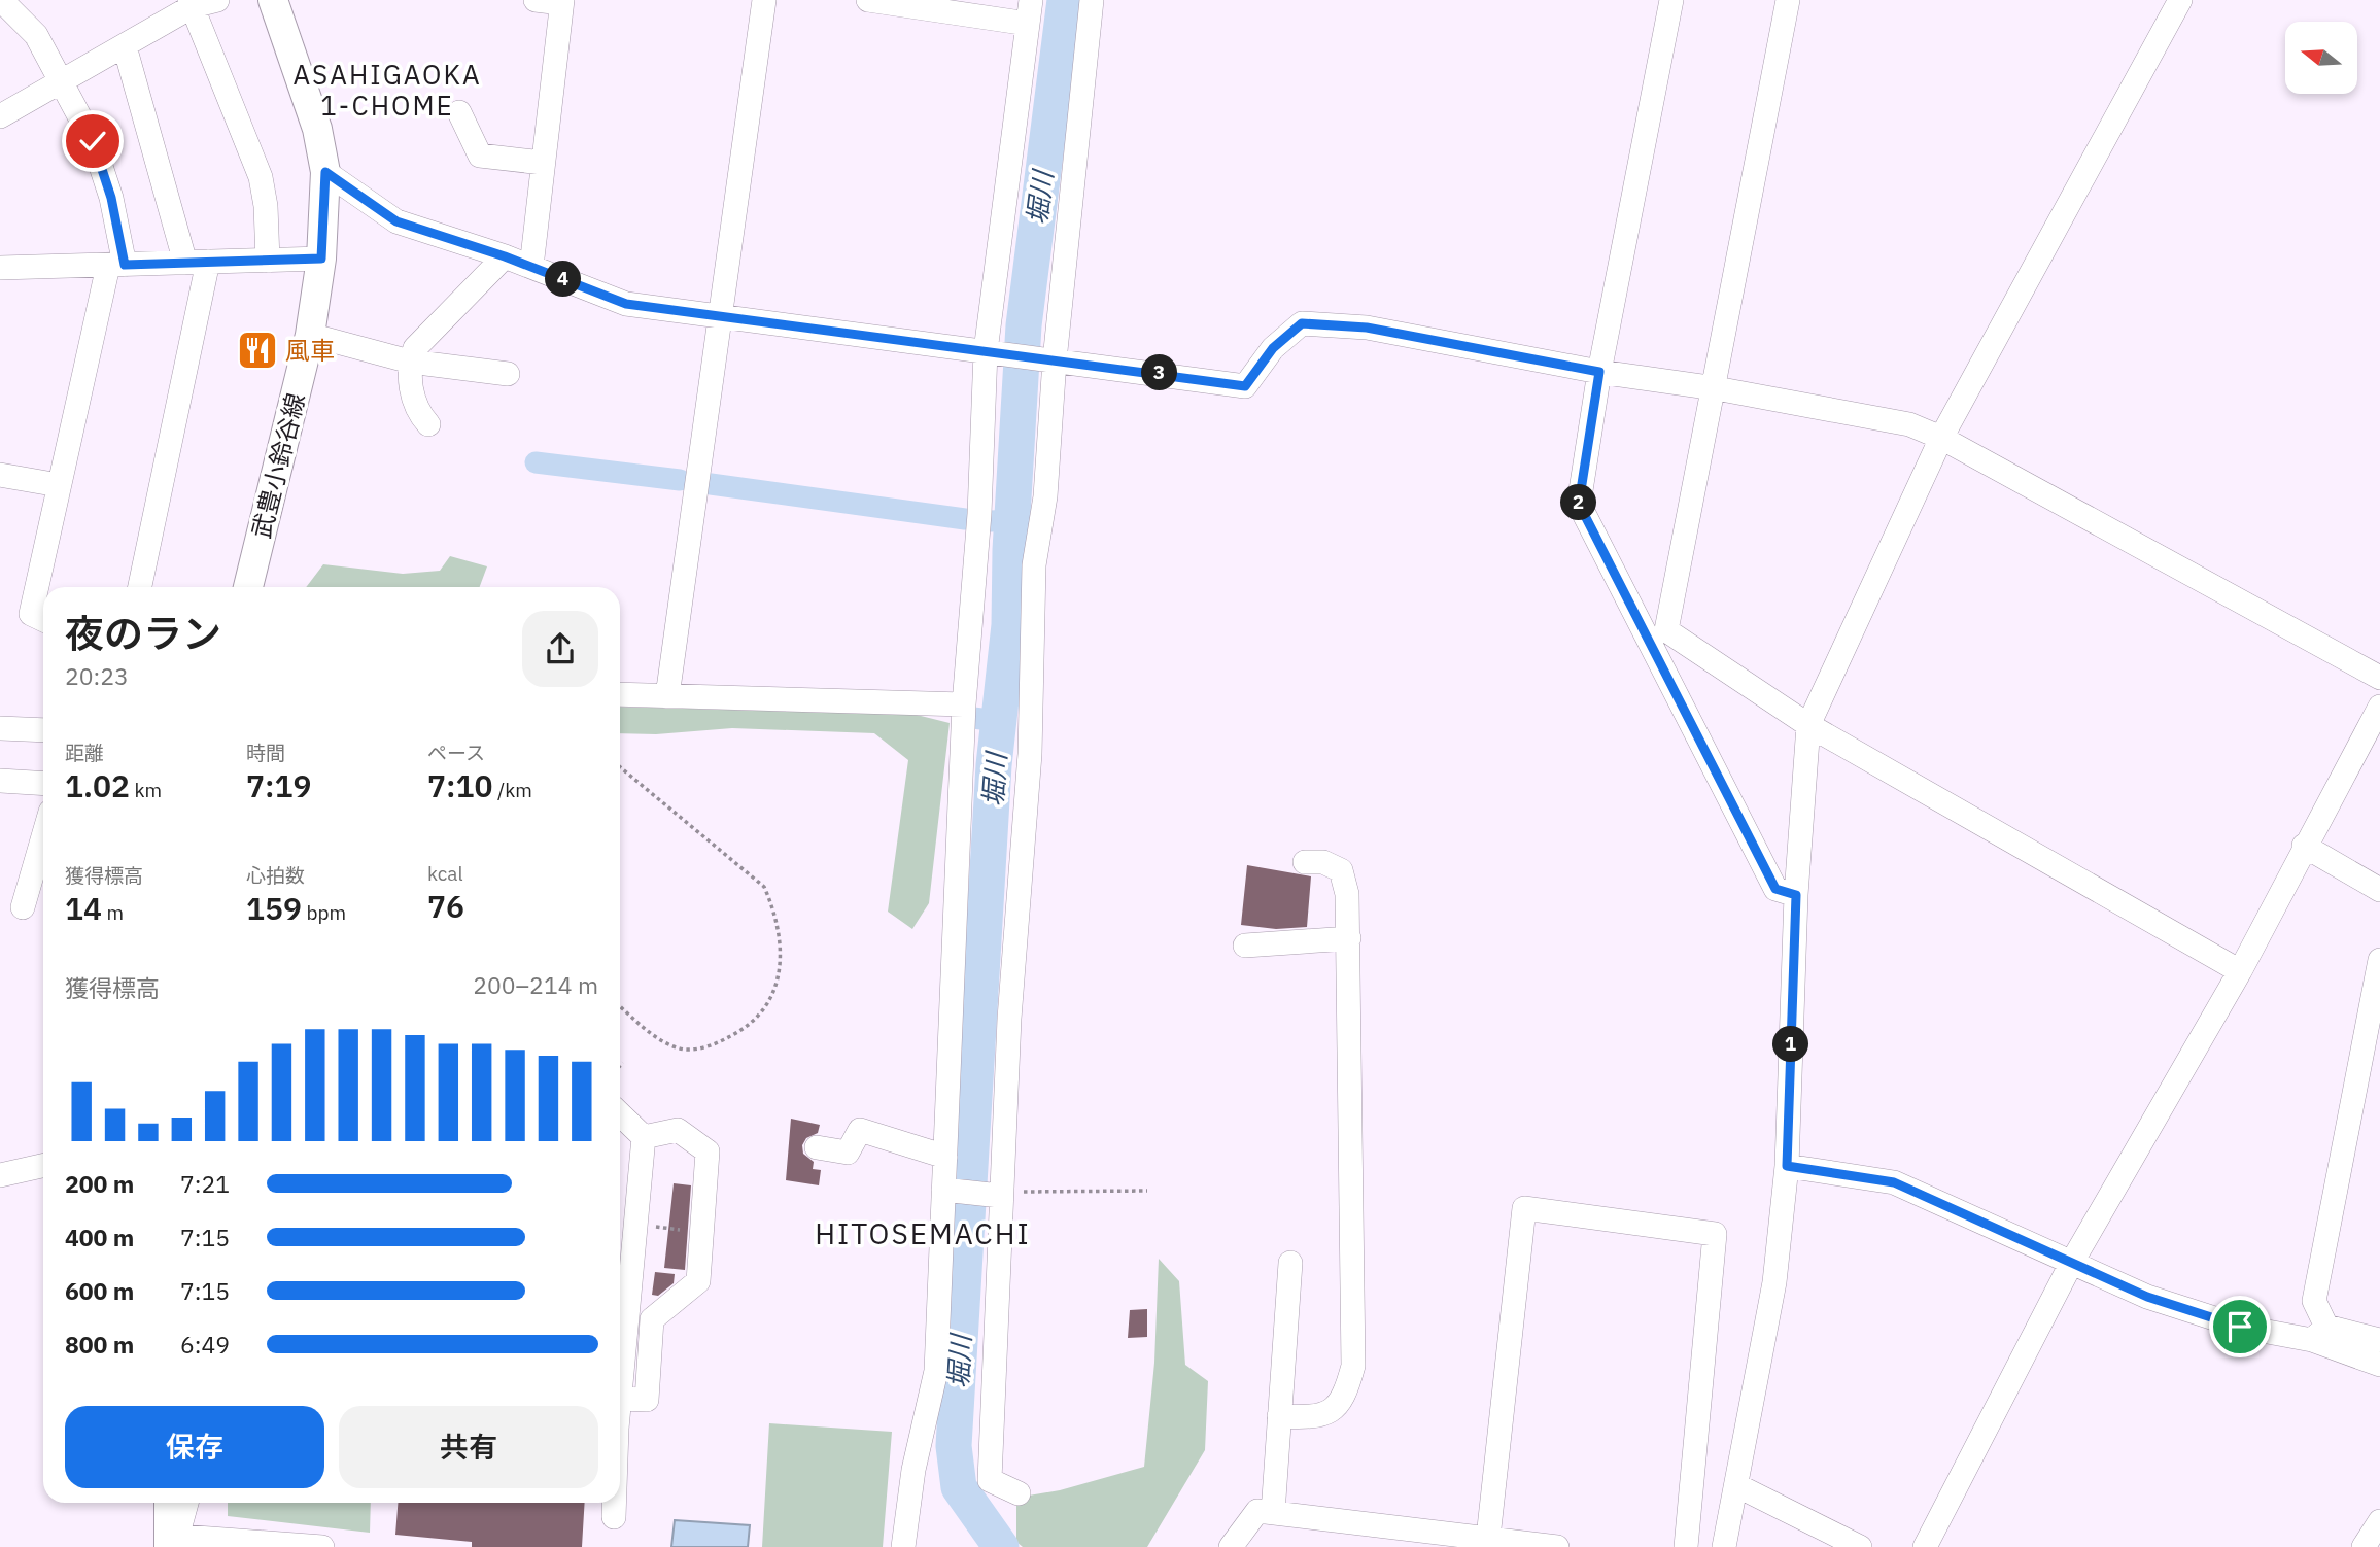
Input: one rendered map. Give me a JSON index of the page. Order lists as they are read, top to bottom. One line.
{"streets":{"main road":["武豊小鈴谷線"]},"districts":["ASAHIGAOKA 1-CHOME","HITOSEMACHI"],"water":["堀川"],"places":{"restaurant":["風車"]},"north":"left","page":{"pins":["4","3","2","1"],"heading":["夜のラン","20:23"],"stats":[["距離","1.02 km"],["時間","7:19"],["ペース","7:10 /km"],["獲得標高","14 m"],["心拍数","159 bpm"],["kcal","76"]],"chart":["獲得標高","200–214 m"],"list":[{"name":"200 m","note":"7:21"},{"name":"400 m","note":"7:15"},{"name":"600 m","note":"7:15"},{"name":"800 m","note":"6:49"}],"buttons":["保存","共有"]}}
